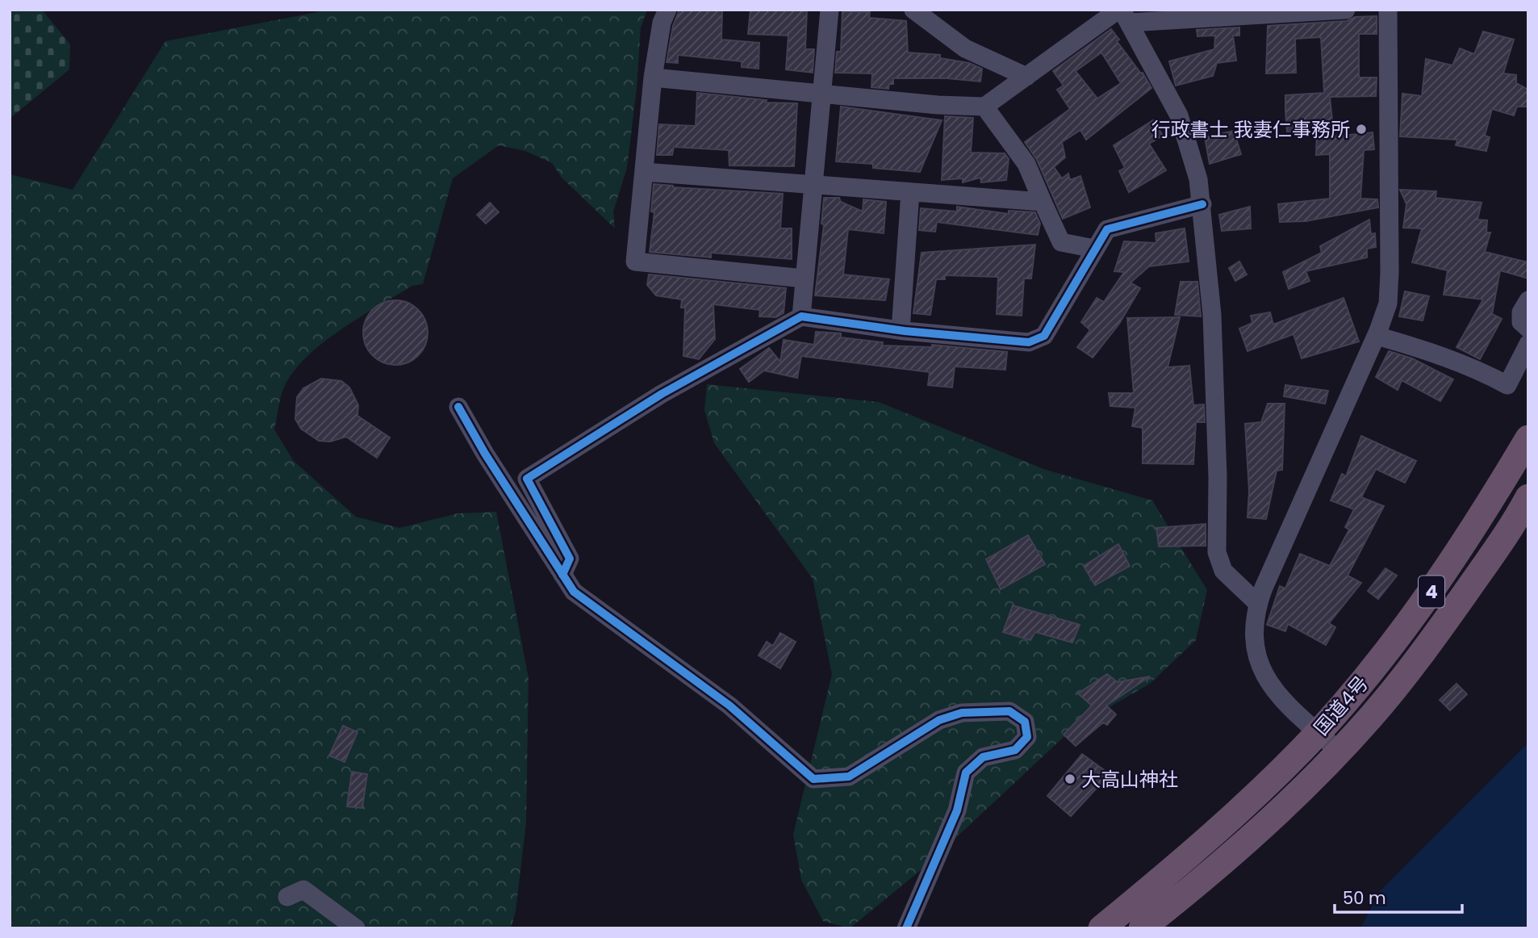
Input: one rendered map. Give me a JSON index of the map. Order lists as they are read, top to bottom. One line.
{"streets":{"highway":["4","国道4号"]},"places":["行政書士 我妻仁事務所","大高山神社"],"scale_bar":"50 m"}
